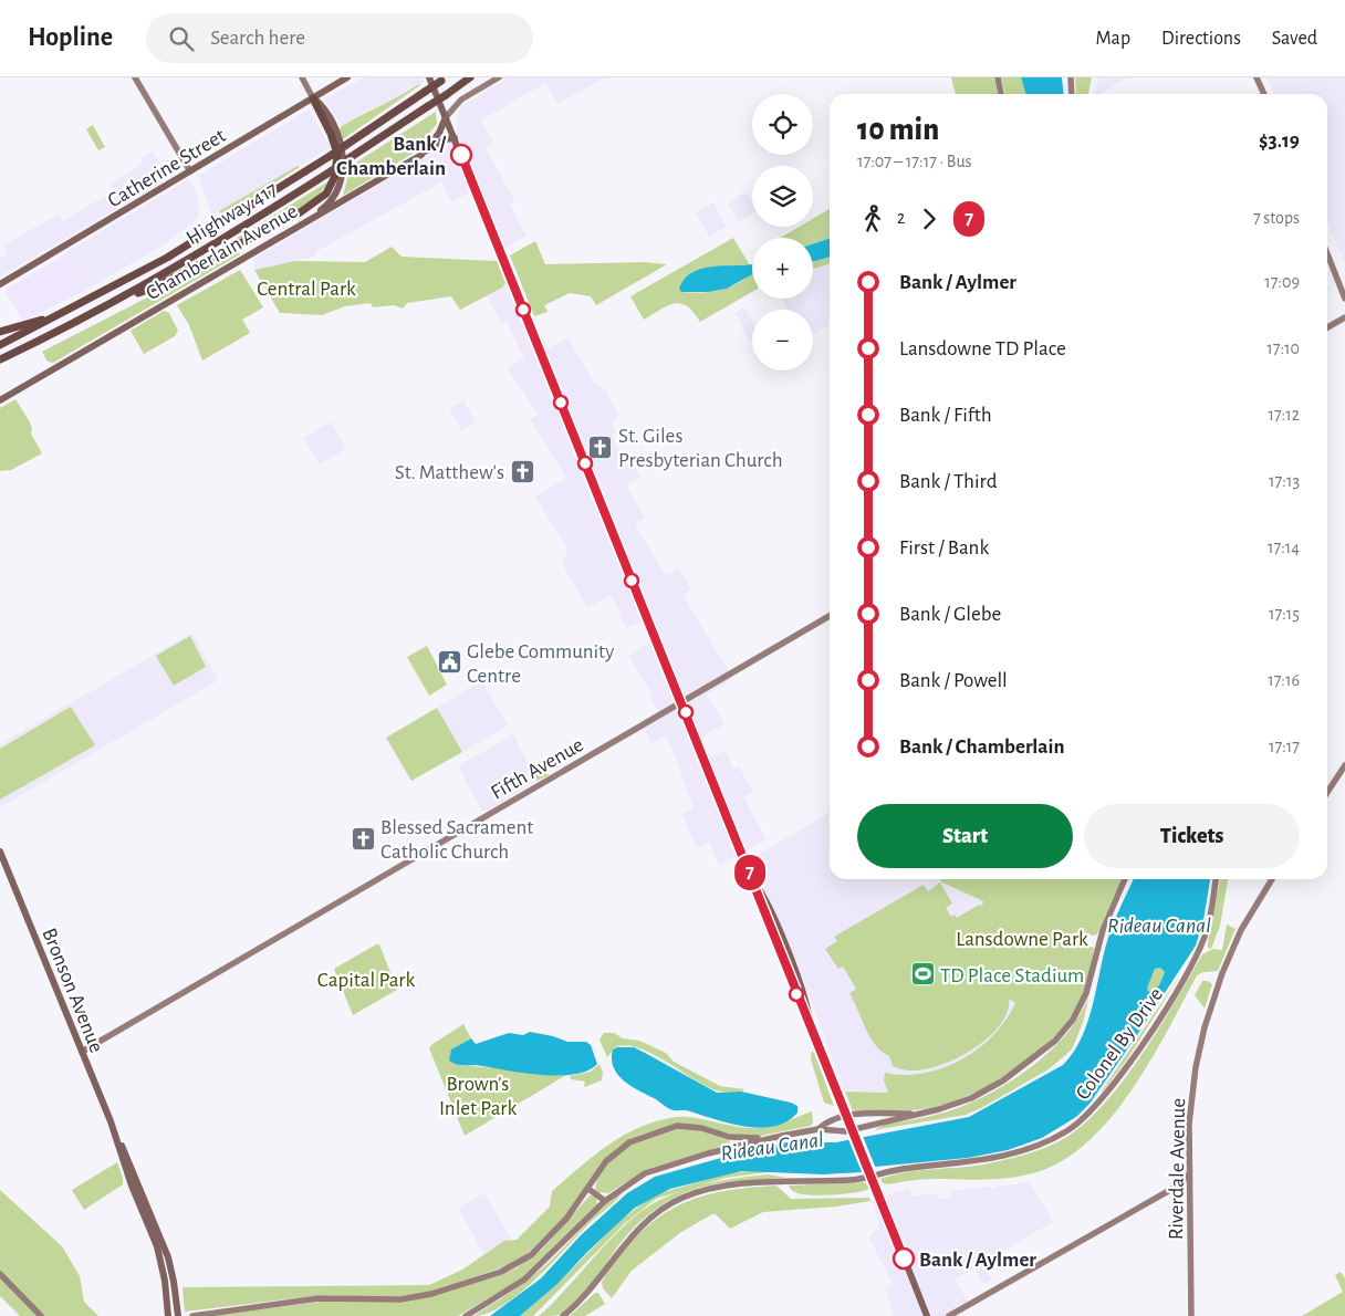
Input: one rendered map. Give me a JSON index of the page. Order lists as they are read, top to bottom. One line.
{"streets":{"highway":["Highway 417"],"main road":["Catherine Street","Chamberlain Avenue","Fifth Avenue","Bronson Avenue","Colonel By Drive","Riverdale Avenue"]},"crossings":[["Fifth Avenue","Bronson Avenue"]],"water":["Rideau Canal"],"parks":["Central Park","Lansdowne Park","Capital Park","Brown's Inlet Park"],"places":{"other":["Bank / Chamberlain","Bank / Aylmer"],"church":["St. Giles Presbyterian Church","St. Matthew's","Blessed Sacrament Catholic Church"],"public building":["Glebe Community Centre"],"sports":["TD Place Stadium"]},"lines":["bus line 7"],"page":{"header":"Hopline","search":"Search here","nav":["Map","Directions","Saved"],"on_map":"7","map_buttons":["+","−"],"heading":["10 min","17:07 – 17:17 · Bus","$3.19"],"legs":["2","7","7 stops"],"list":[{"name":"Bank / Aylmer","value":"17:09"},{"name":"Lansdowne TD Place","value":"17:10"},{"name":"Bank / Fifth","value":"17:12"},{"name":"Bank / Third","value":"17:13"},{"name":"First / Bank","value":"17:14"},{"name":"Bank / Glebe","value":"17:15"},{"name":"Bank / Powell","value":"17:16"},{"name":"Bank / Chamberlain","value":"17:17"}],"buttons":["Start","Tickets"]}}
